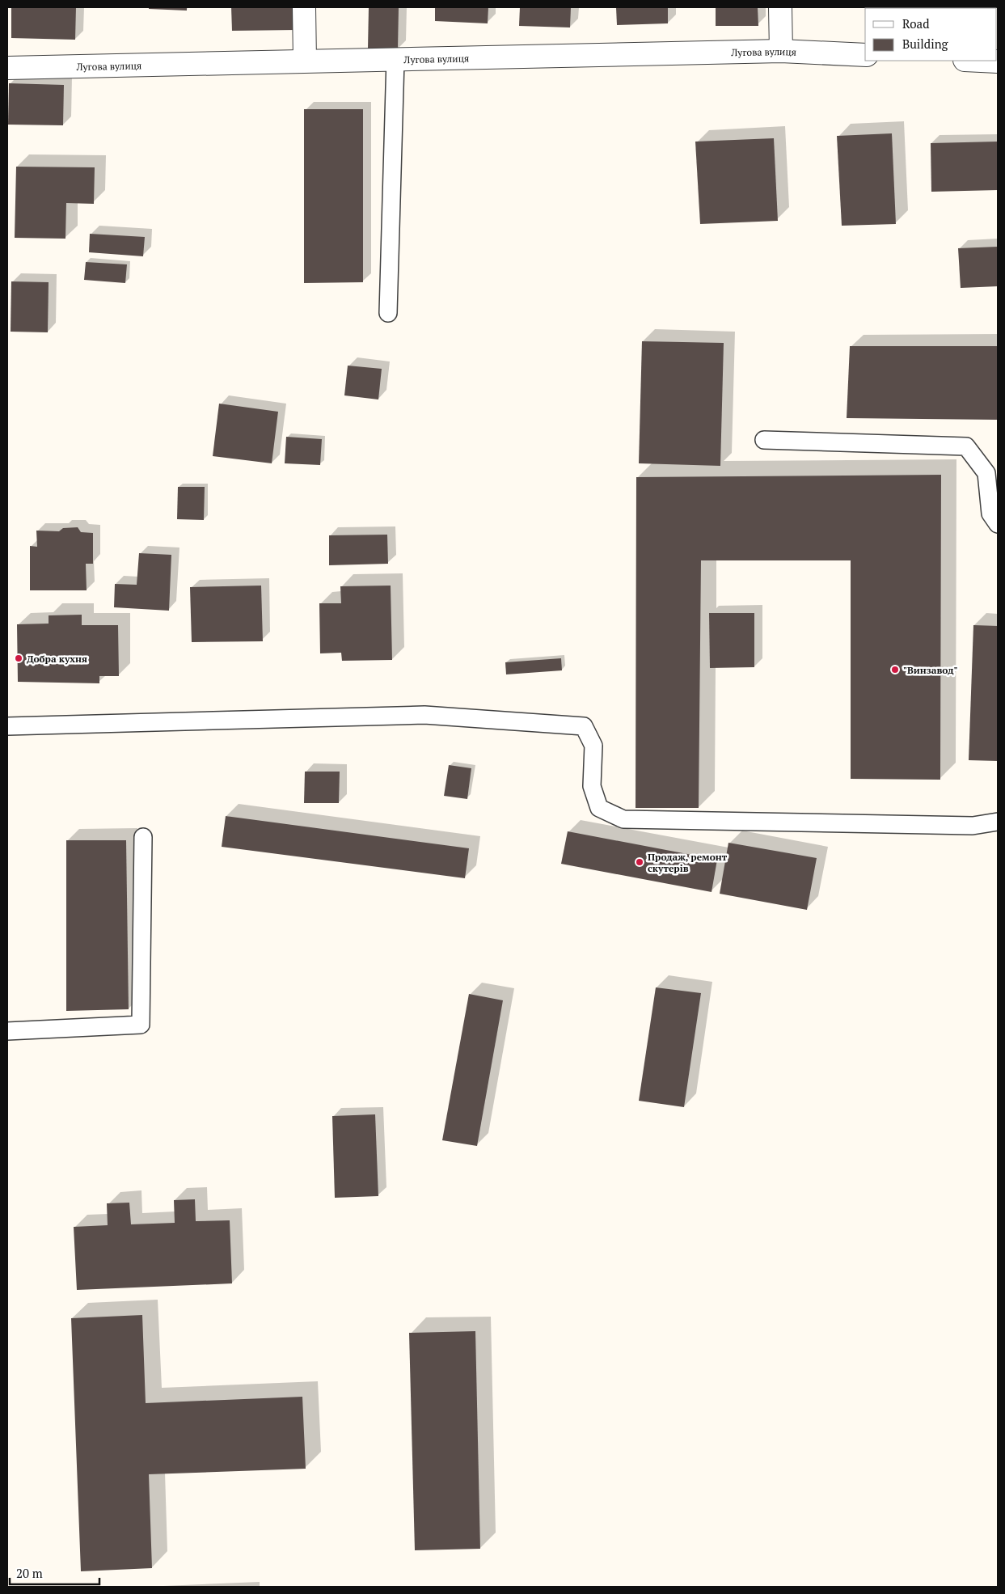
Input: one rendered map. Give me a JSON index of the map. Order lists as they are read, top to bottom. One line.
{"streets":{"street":["Лугова вулиця"]},"places":["Добра кухня","\"Винзавод\"","Продаж, ремонт скутерів"],"legend":["Road","Building"],"scale_bar":"20 m"}
